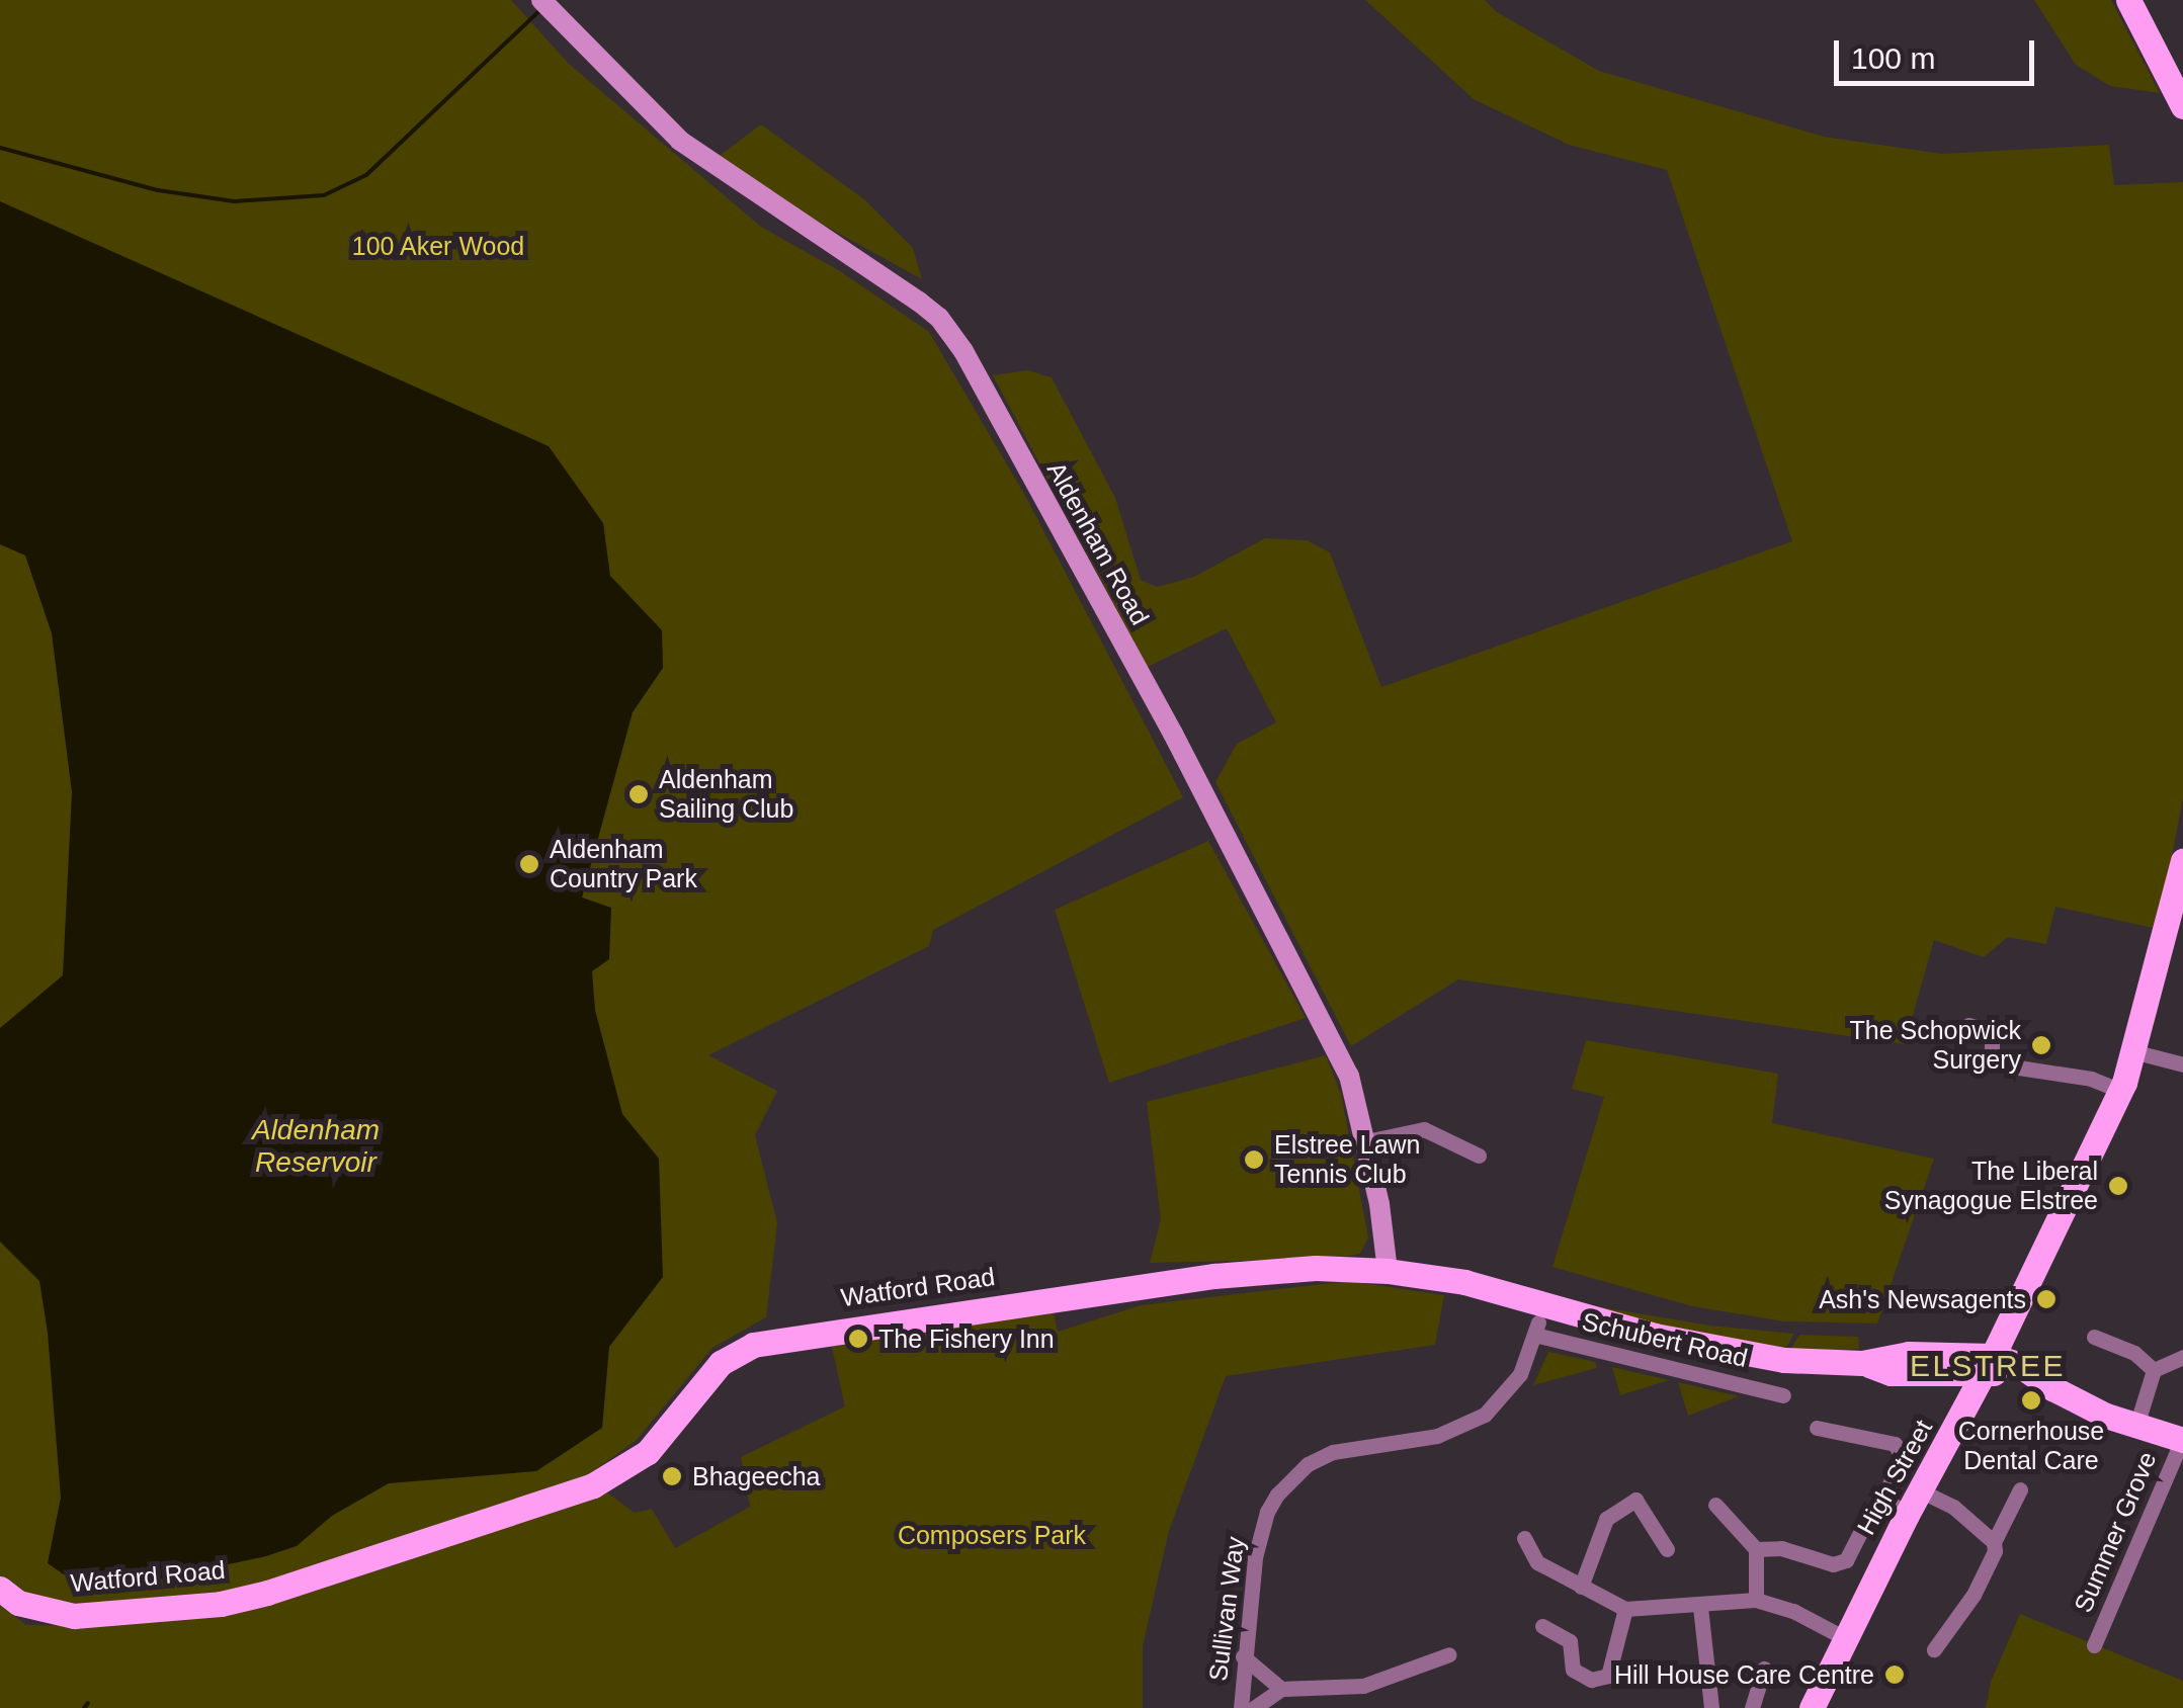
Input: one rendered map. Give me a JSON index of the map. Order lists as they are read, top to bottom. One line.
{"streets":{"main road":["Watford Road","High Street"],"street":["Aldenham Road","Schubert Road","Summer Grove","Sullivan Way"]},"crossings":[["Aldenham Road","Watford Road"],["Watford Road","High Street"],["Schubert Road","Sullivan Way"]],"districts":["ELSTREE"],"water":["Aldenham Reservoir"],"parks":["100 Aker Wood","Composers Park"],"places":["Aldenham Sailing Club","Aldenham Country Park","The Schopwick Surgery","Elstree Lawn Tennis Club","The Liberal Synagogue Elstree","Ash's Newsagents","The Fishery Inn","Cornerhouse Dental Care","Bhageecha","Hill House Care Centre"],"scale_bar":"100 m"}
